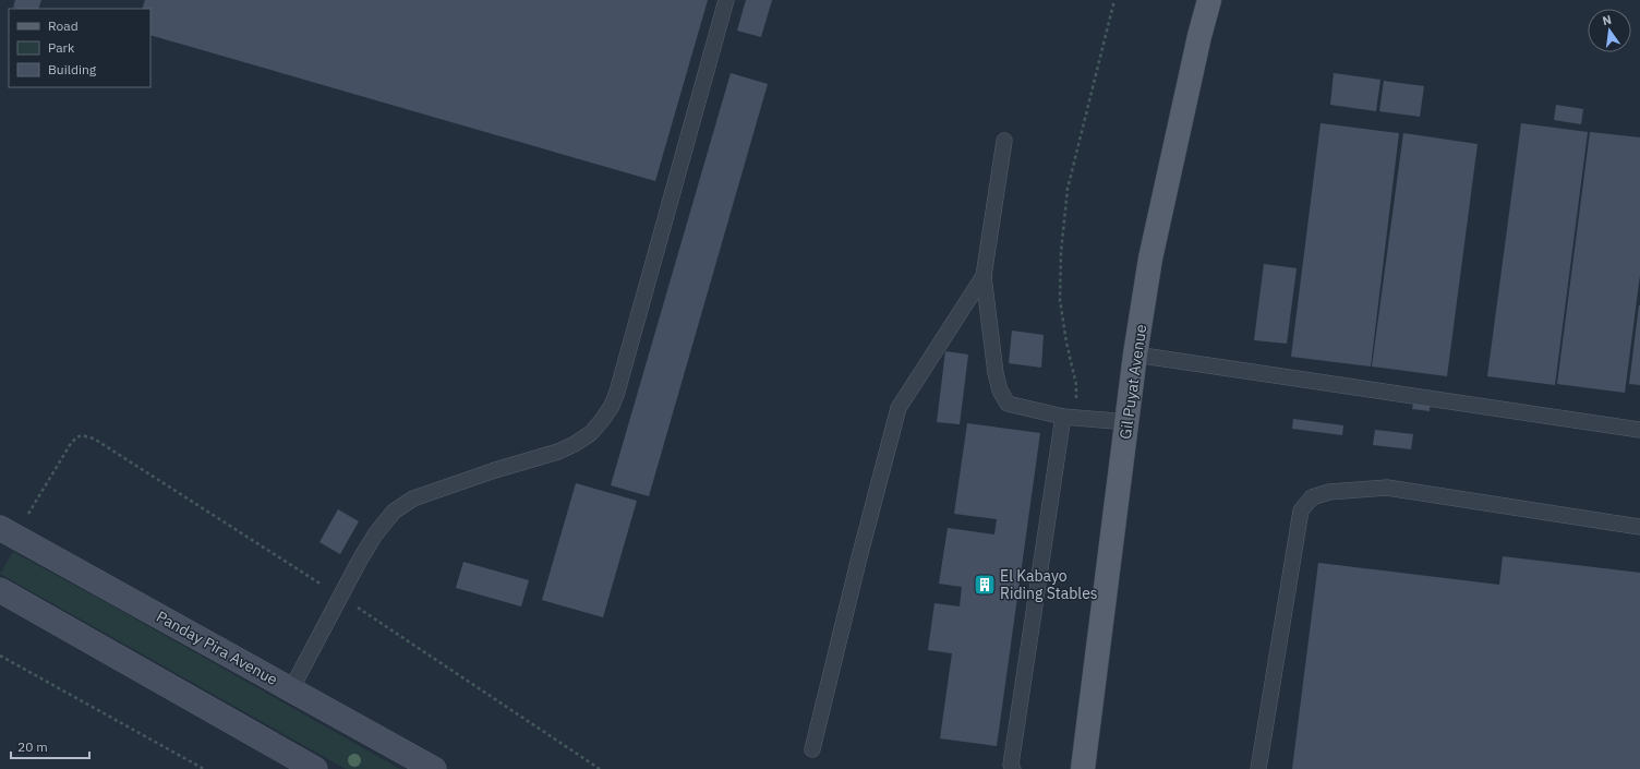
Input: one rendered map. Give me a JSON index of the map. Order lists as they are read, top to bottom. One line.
{"streets":{"main road":["Gil Puyat Avenue","Panday Pira Avenue"]},"places":{"building":["El Kabayo Riding Stables"]},"legend":["Road","Park","Building"],"scale_bar":"20 m","north":"top"}
